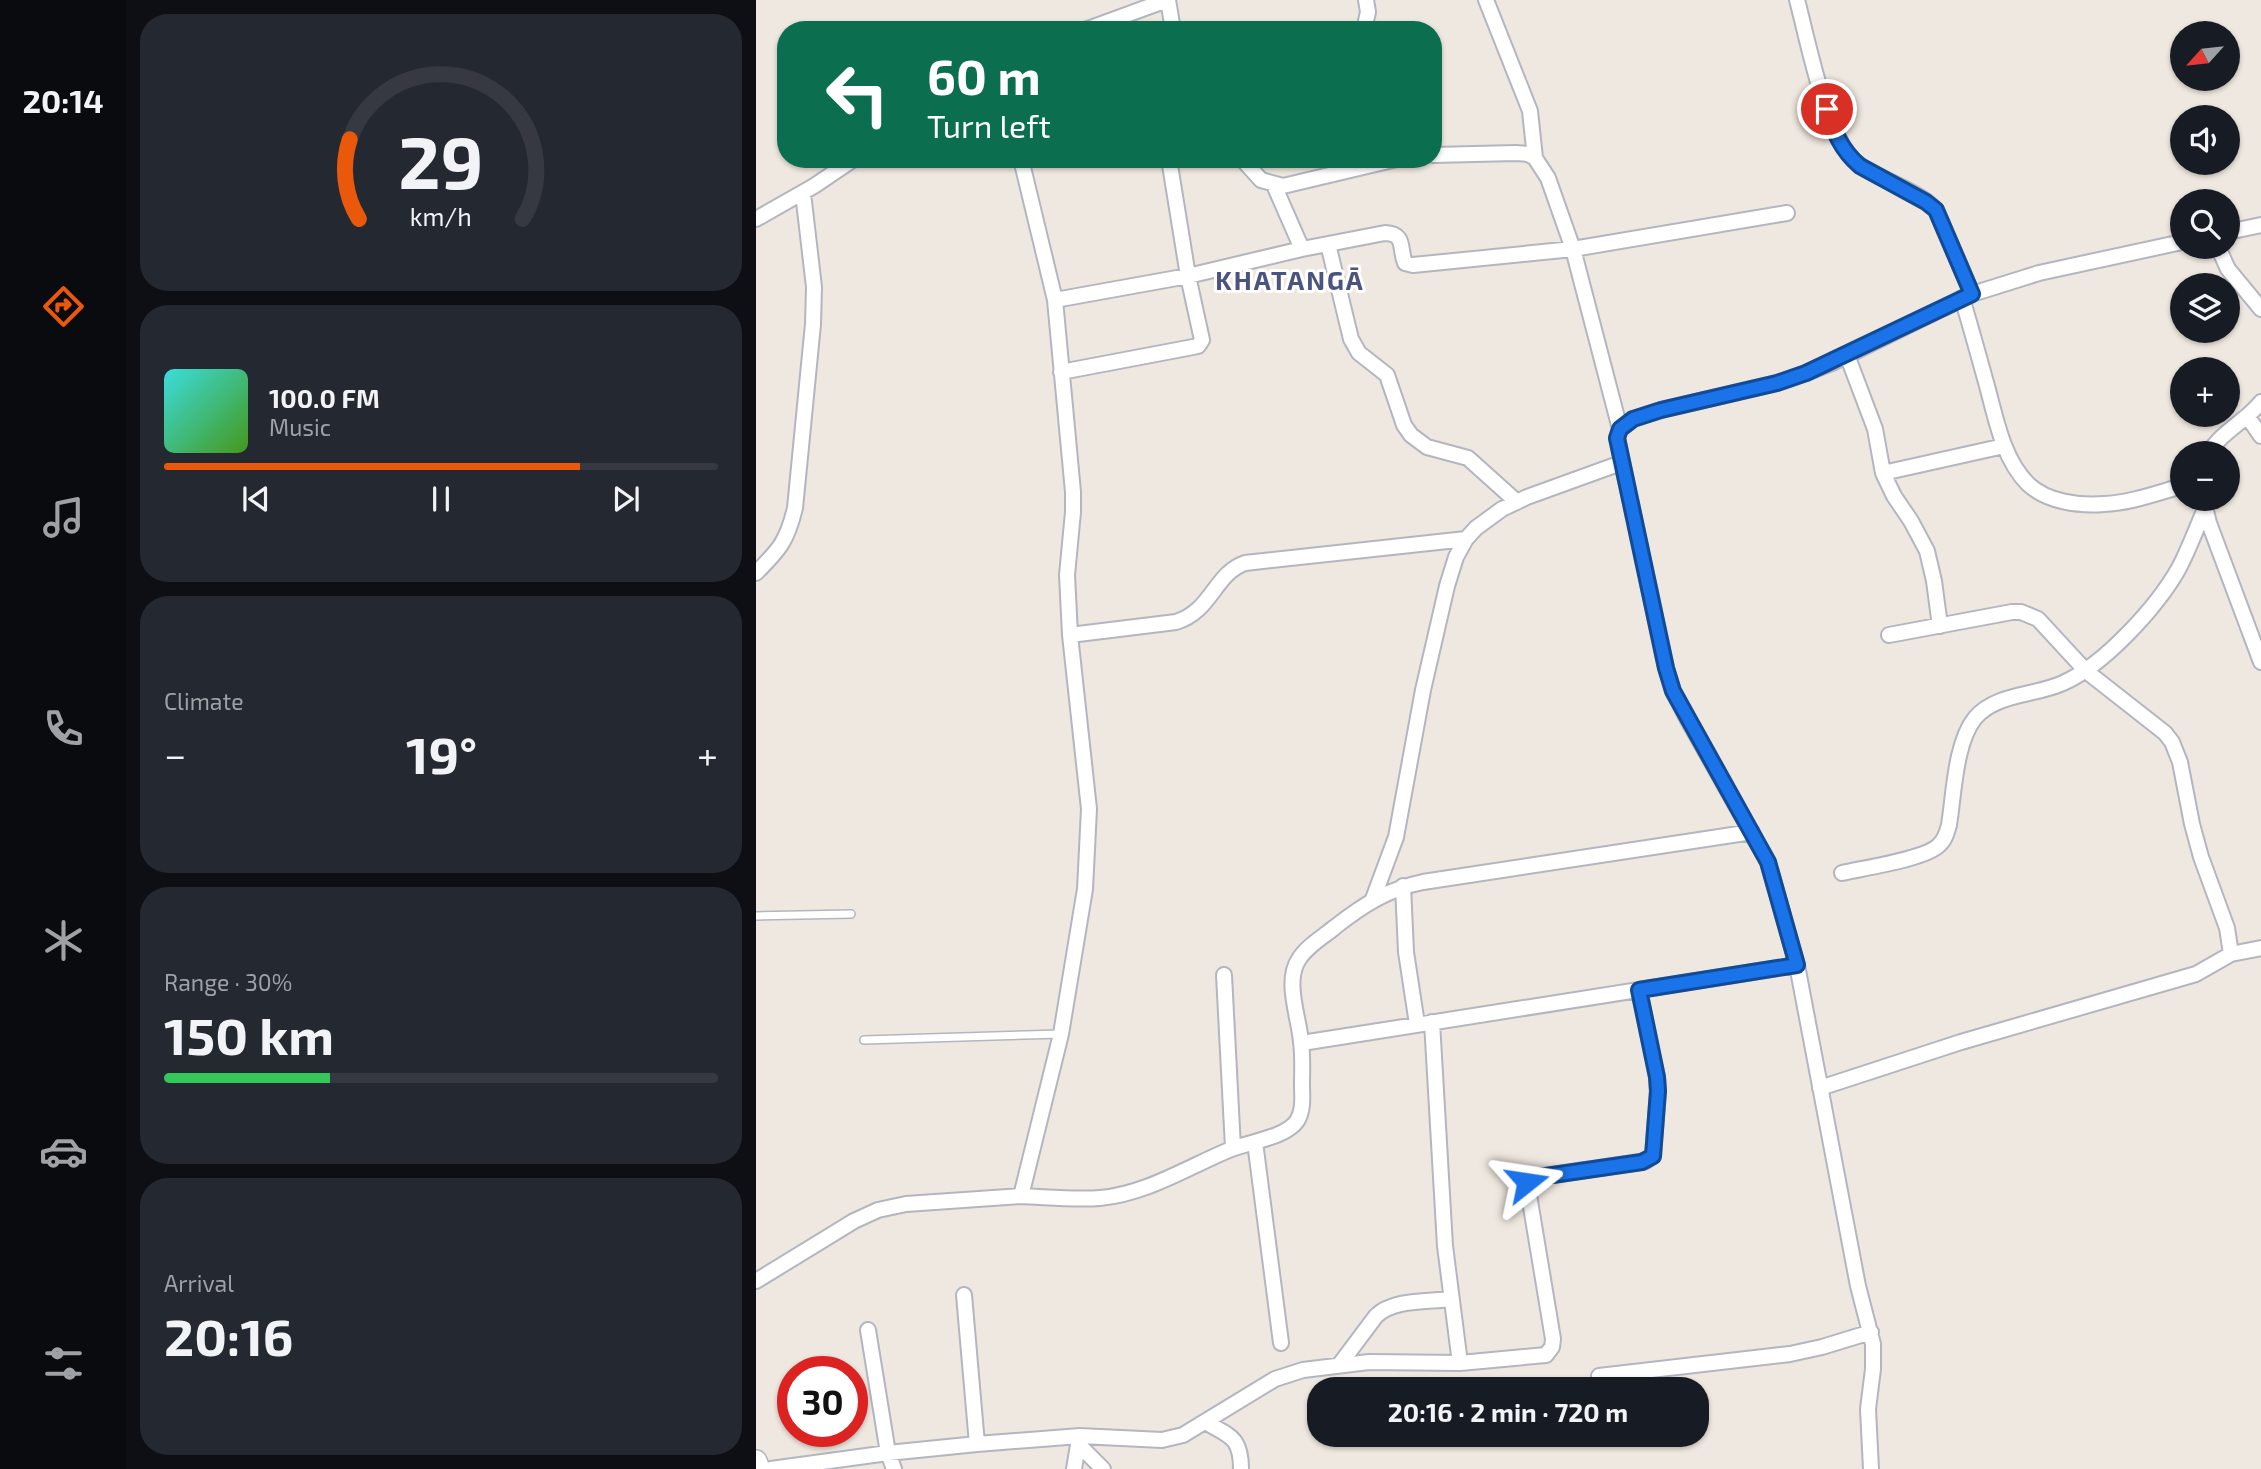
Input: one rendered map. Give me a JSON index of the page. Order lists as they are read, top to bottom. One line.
{"districts":["KHATANGĀ"],"north":"bottom left","page":{"tabs":"20:14","map_buttons":["+","−"],"turn":["60 m","Turn left"],"song":["100.0 FM","Music"],"tile":["Climate",["Range · 30%","150 km"],["Arrival","20:16"]],"heat":["−","19°","+"],"limit":"30","trip":"20:16 · 2 min · 720 m","gauge":["29","km/h"]}}
